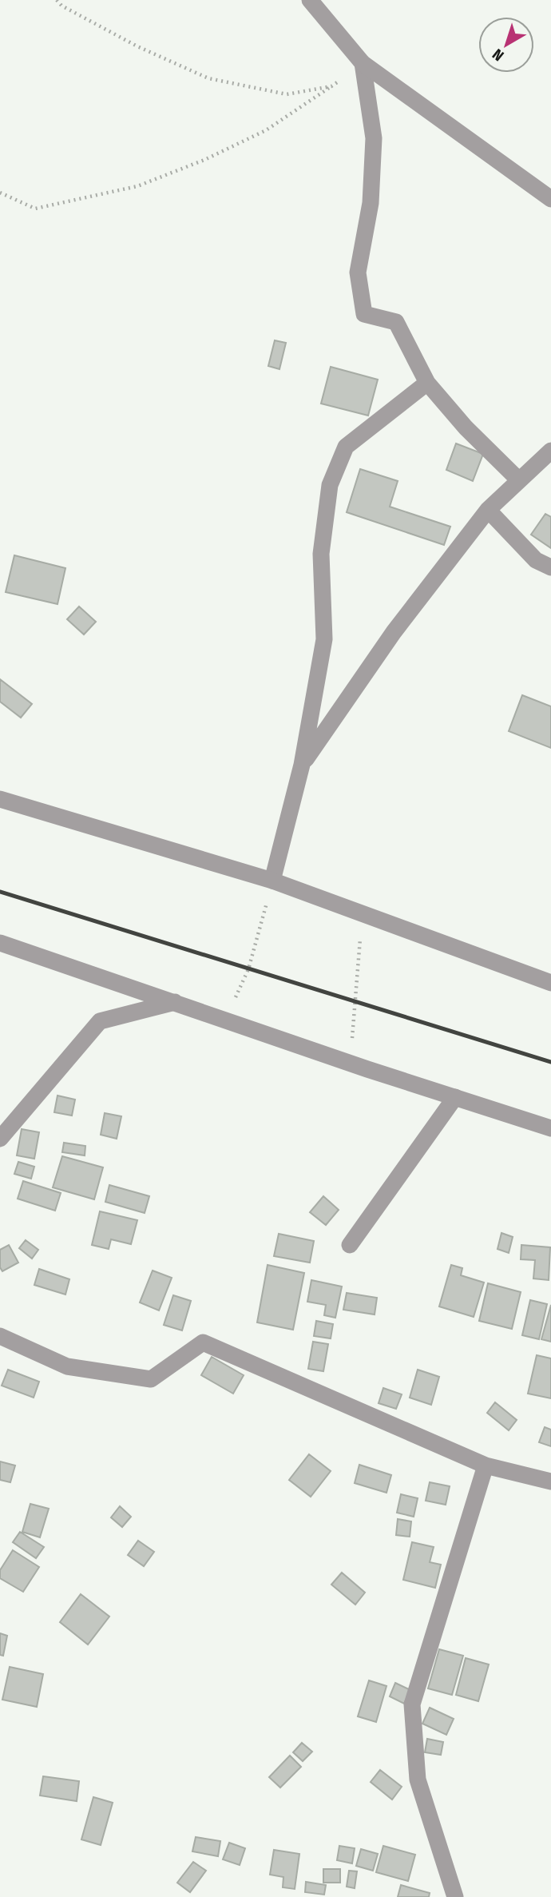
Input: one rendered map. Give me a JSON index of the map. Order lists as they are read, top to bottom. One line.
{"north":"bottom left"}
